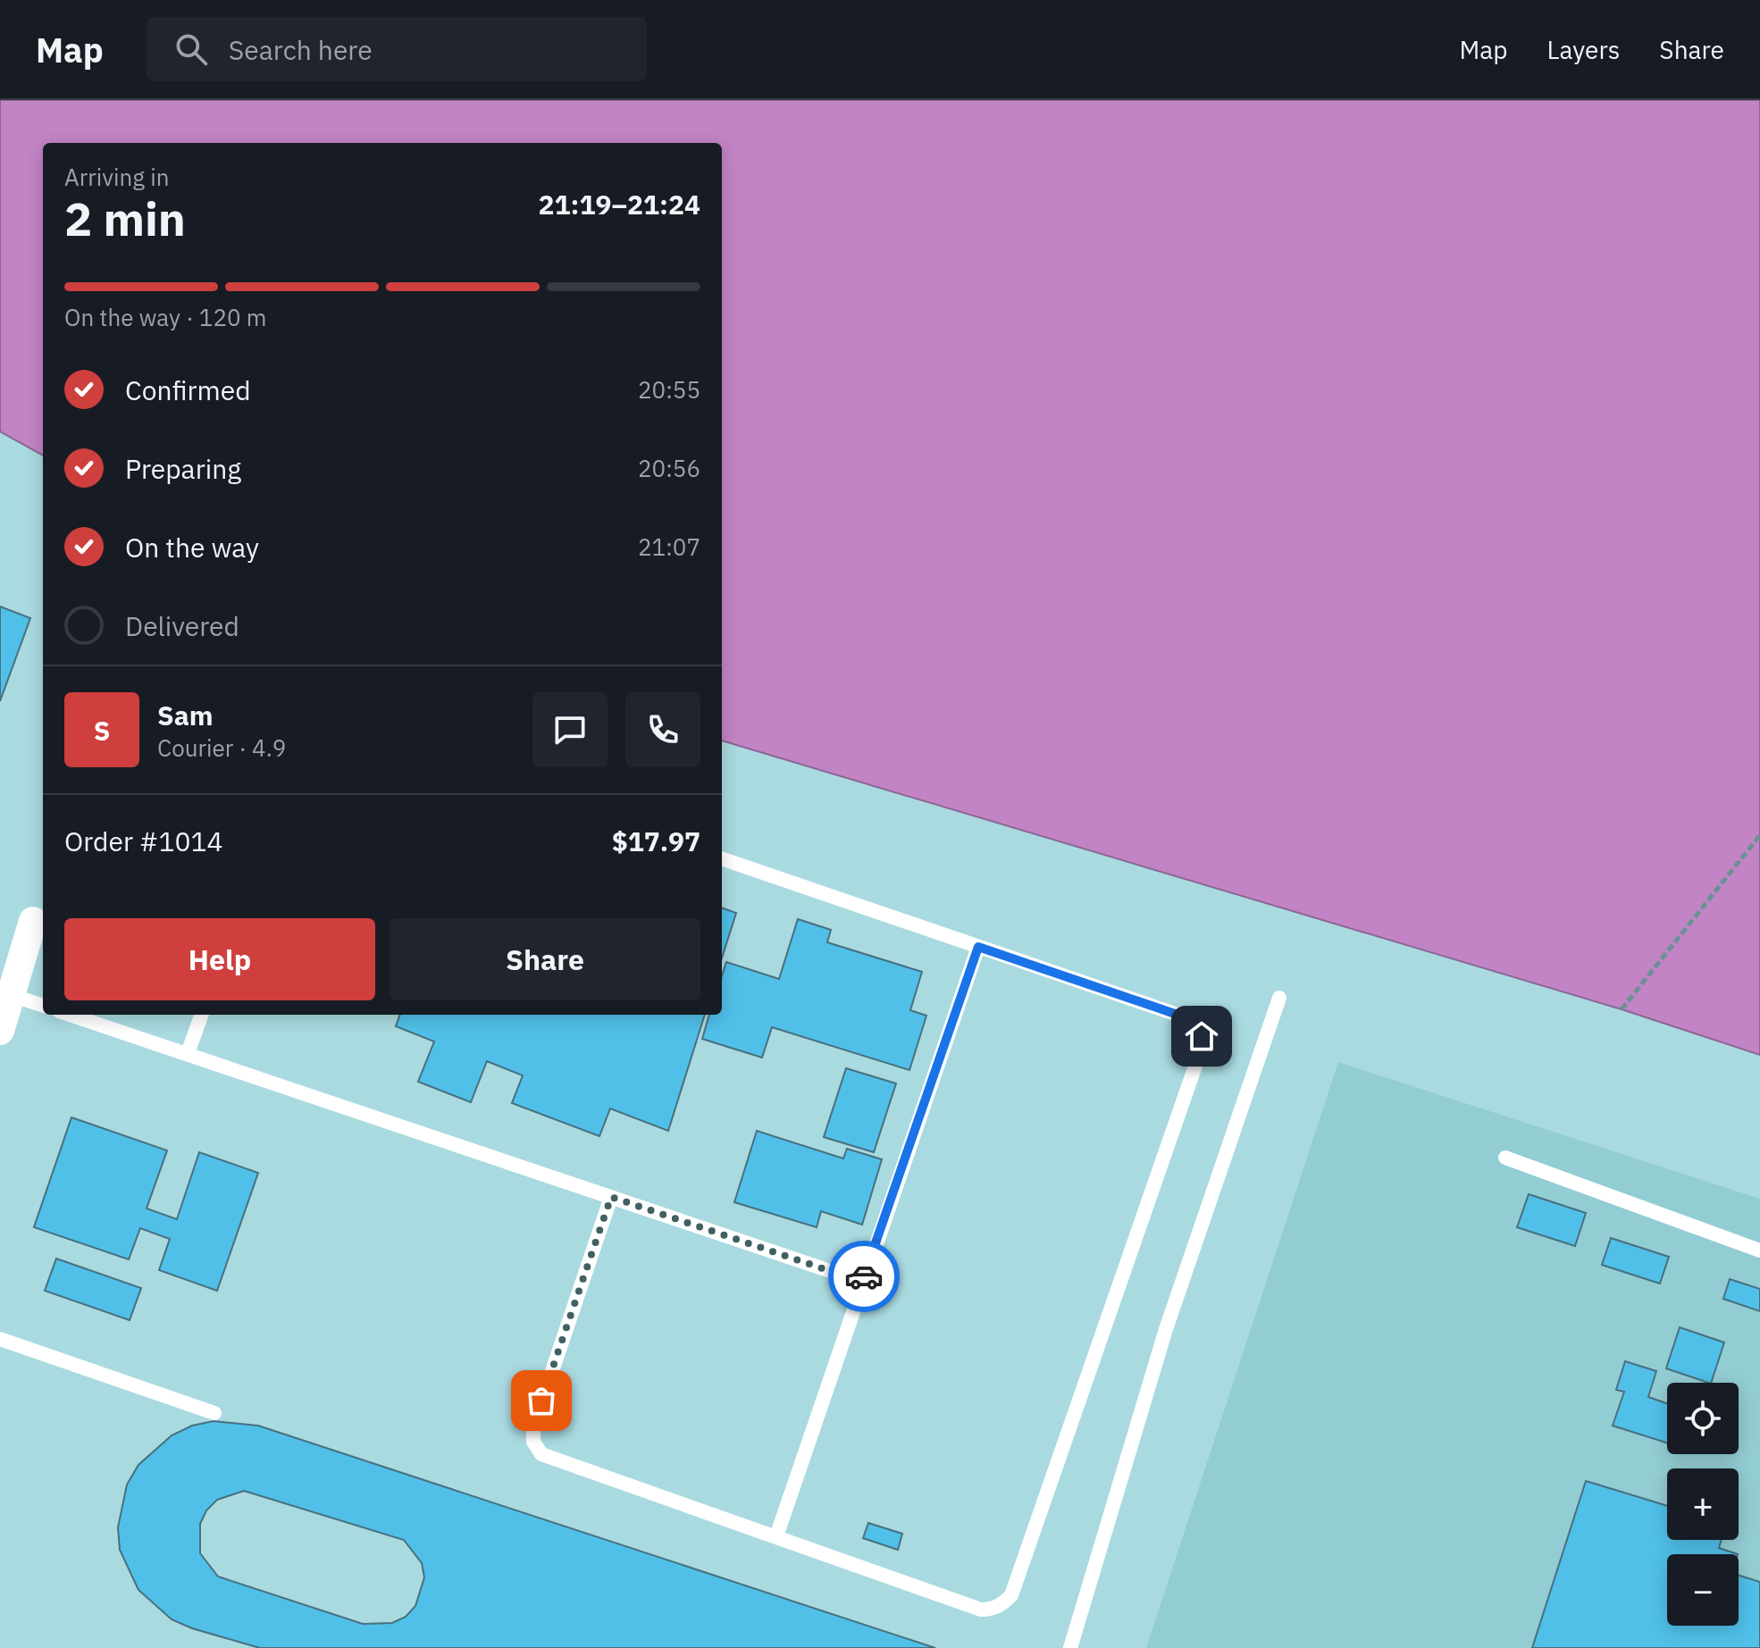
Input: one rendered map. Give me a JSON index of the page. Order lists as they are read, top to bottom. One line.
{"page":{"header":"Map","search":"Search here","nav":["Map","Layers","Share"],"heading":["2 min","Arriving in","21:19–21:24"],"panel":["Sam","Courier · 4.9","Order #1014","$17.97"],"bar":"On the way · 120 m","list":[["Confirmed","20:55"],["Preparing","20:56"],["On the way","21:07"],"Delivered"],"round":"S","buttons":["Help","Share"],"map_buttons":["+","−"]}}
